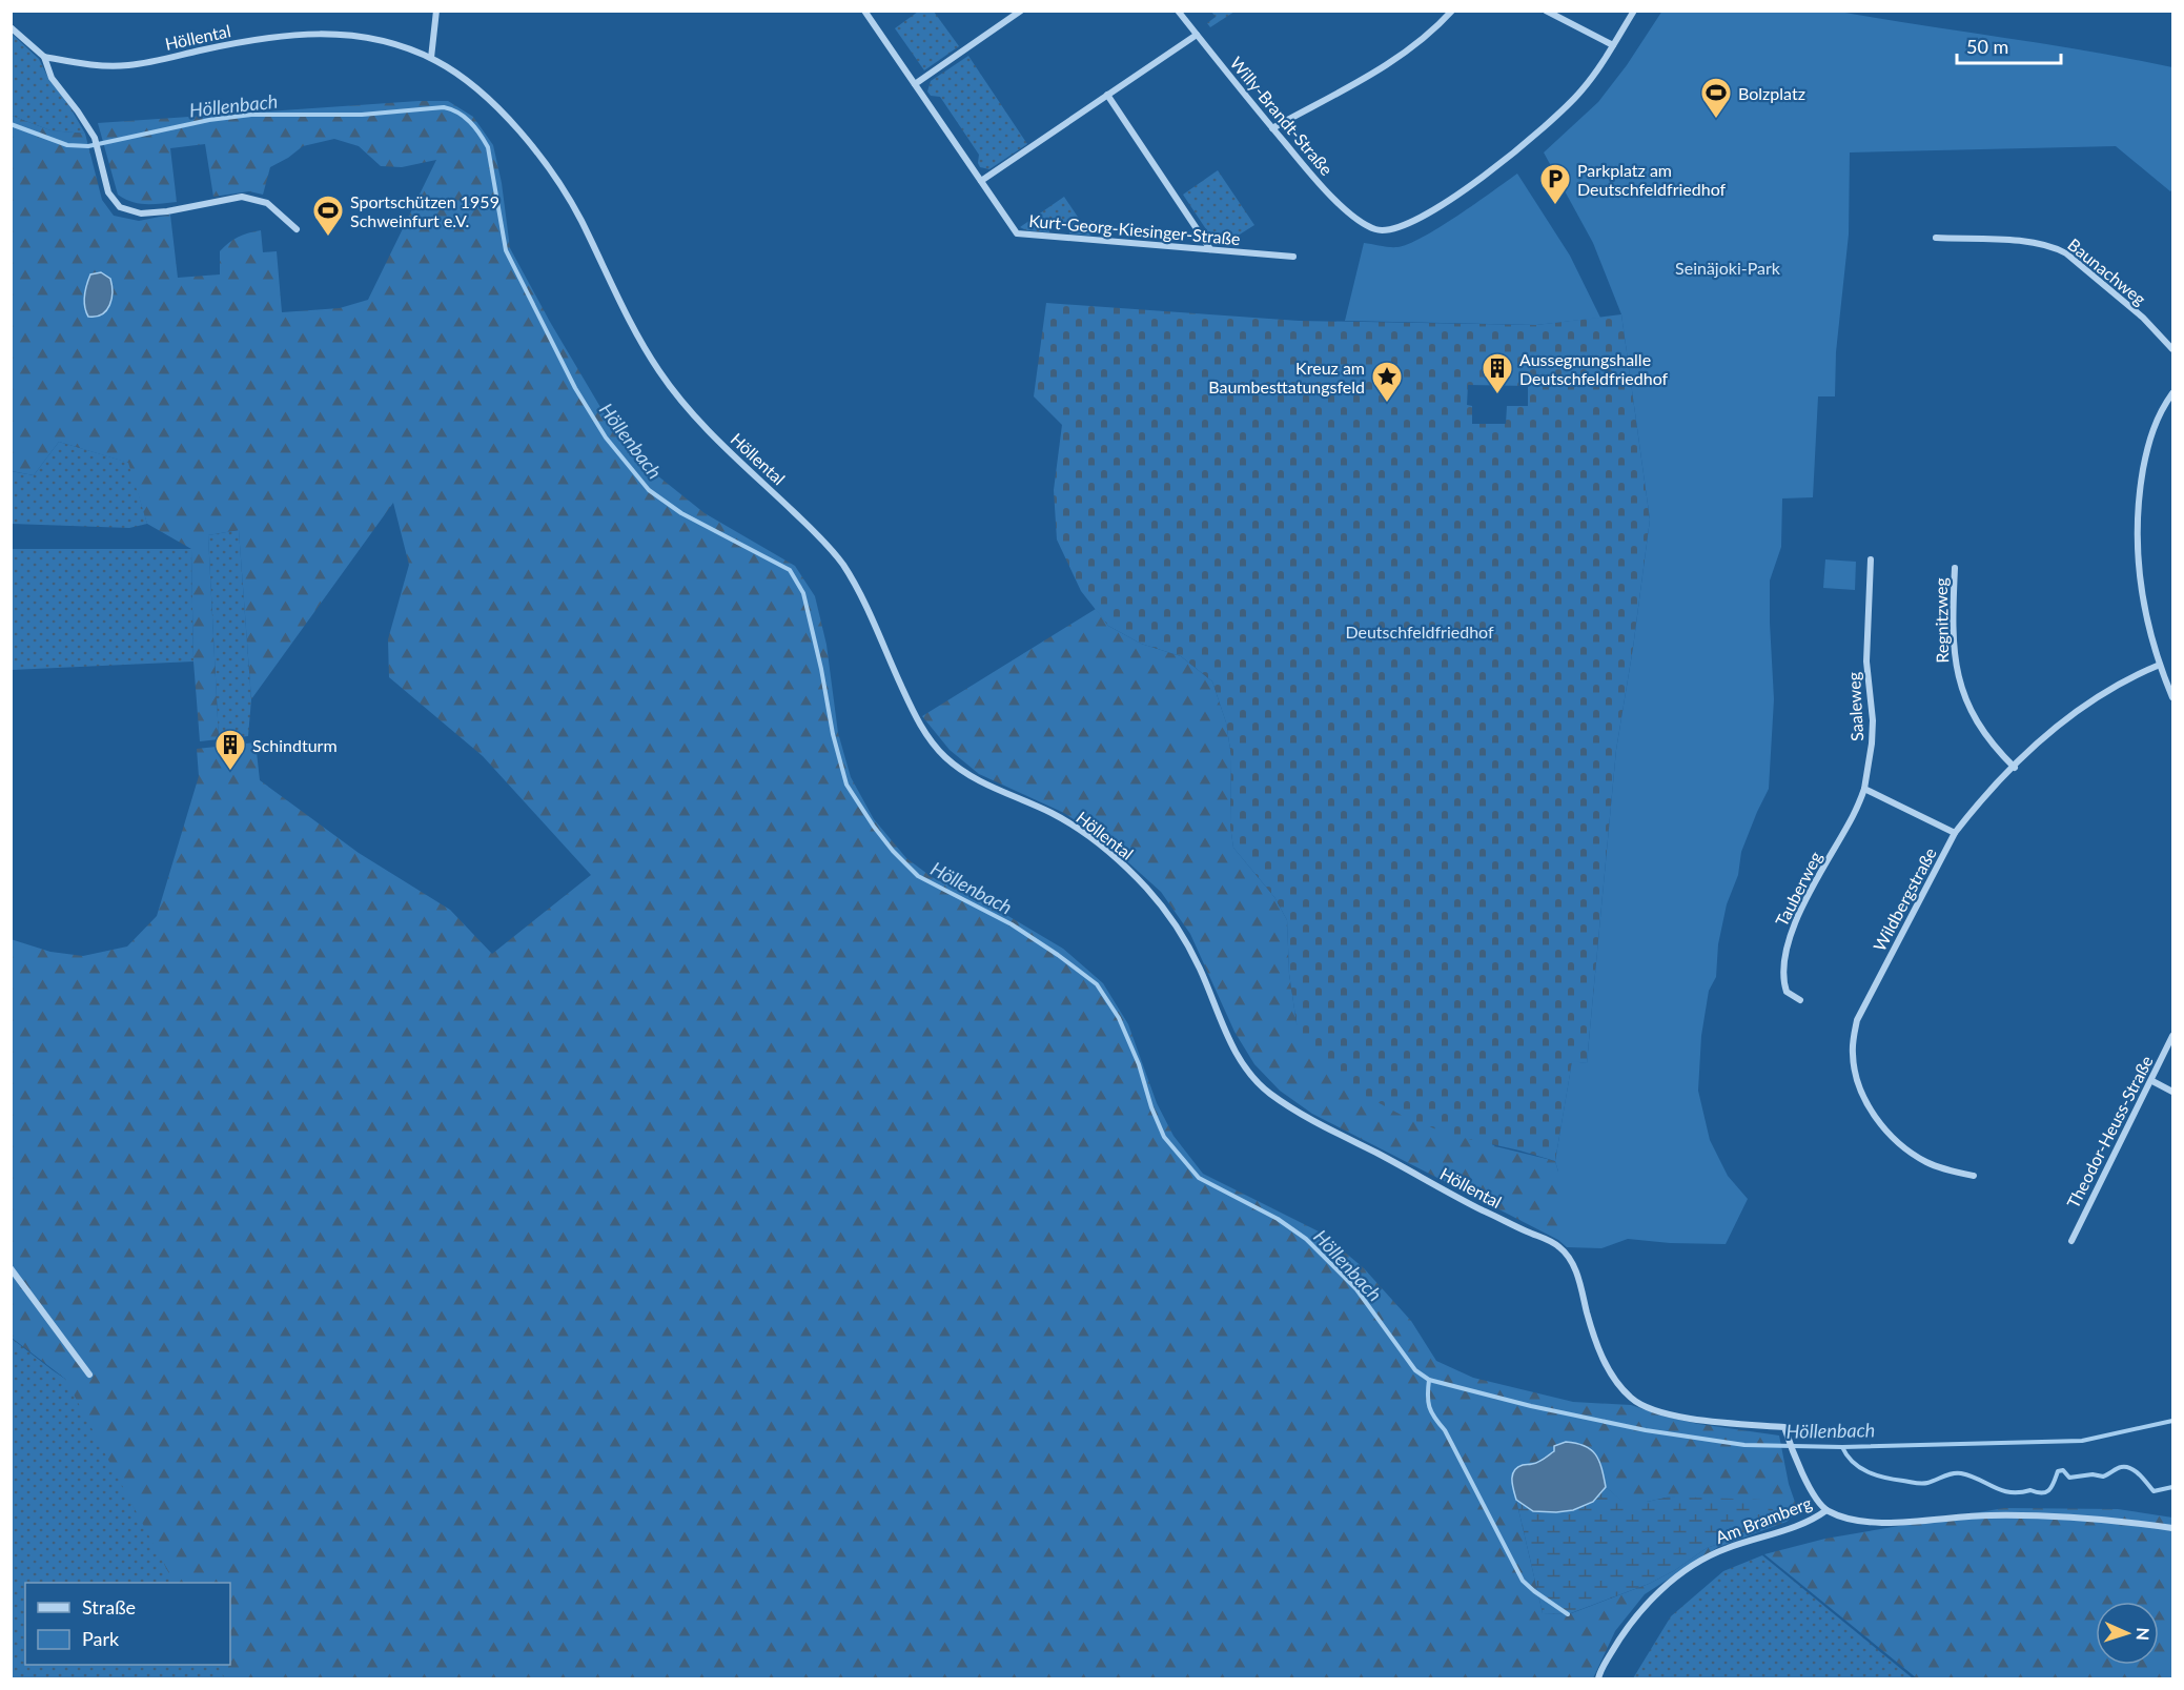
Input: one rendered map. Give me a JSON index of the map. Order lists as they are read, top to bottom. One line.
{"streets":{"street":["Höllental","Willy-Brandt-Straße","Kurt-Georg-Kiesinger-Straße","Baunachweg","Regnitzweg","Saaleweg","Tauberweg","Wildbergstraße","Theodor-Heuss-Straße","Am Bramberg"]},"crossings":[["Höllental","Am Bramberg"],["Regnitzweg","Wildbergstraße"],["Saaleweg","Tauberweg"]],"water":["Höllenbach"],"parks":["Seinäjoki-Park","Deutschfeldfriedhof"],"places":{"sports":["Bolzplatz","Sportschützen 1959 Schweinfurt e.V."],"parking":["Parkplatz am Deutschfeldfriedhof"],"building":["Aussegnungshalle Deutschfeldfriedhof","Schindturm"],"place":["Kreuz am Baumbesttatungsfeld"]},"legend":["Straße","Park"],"scale_bar":"50 m","north":"right"}
